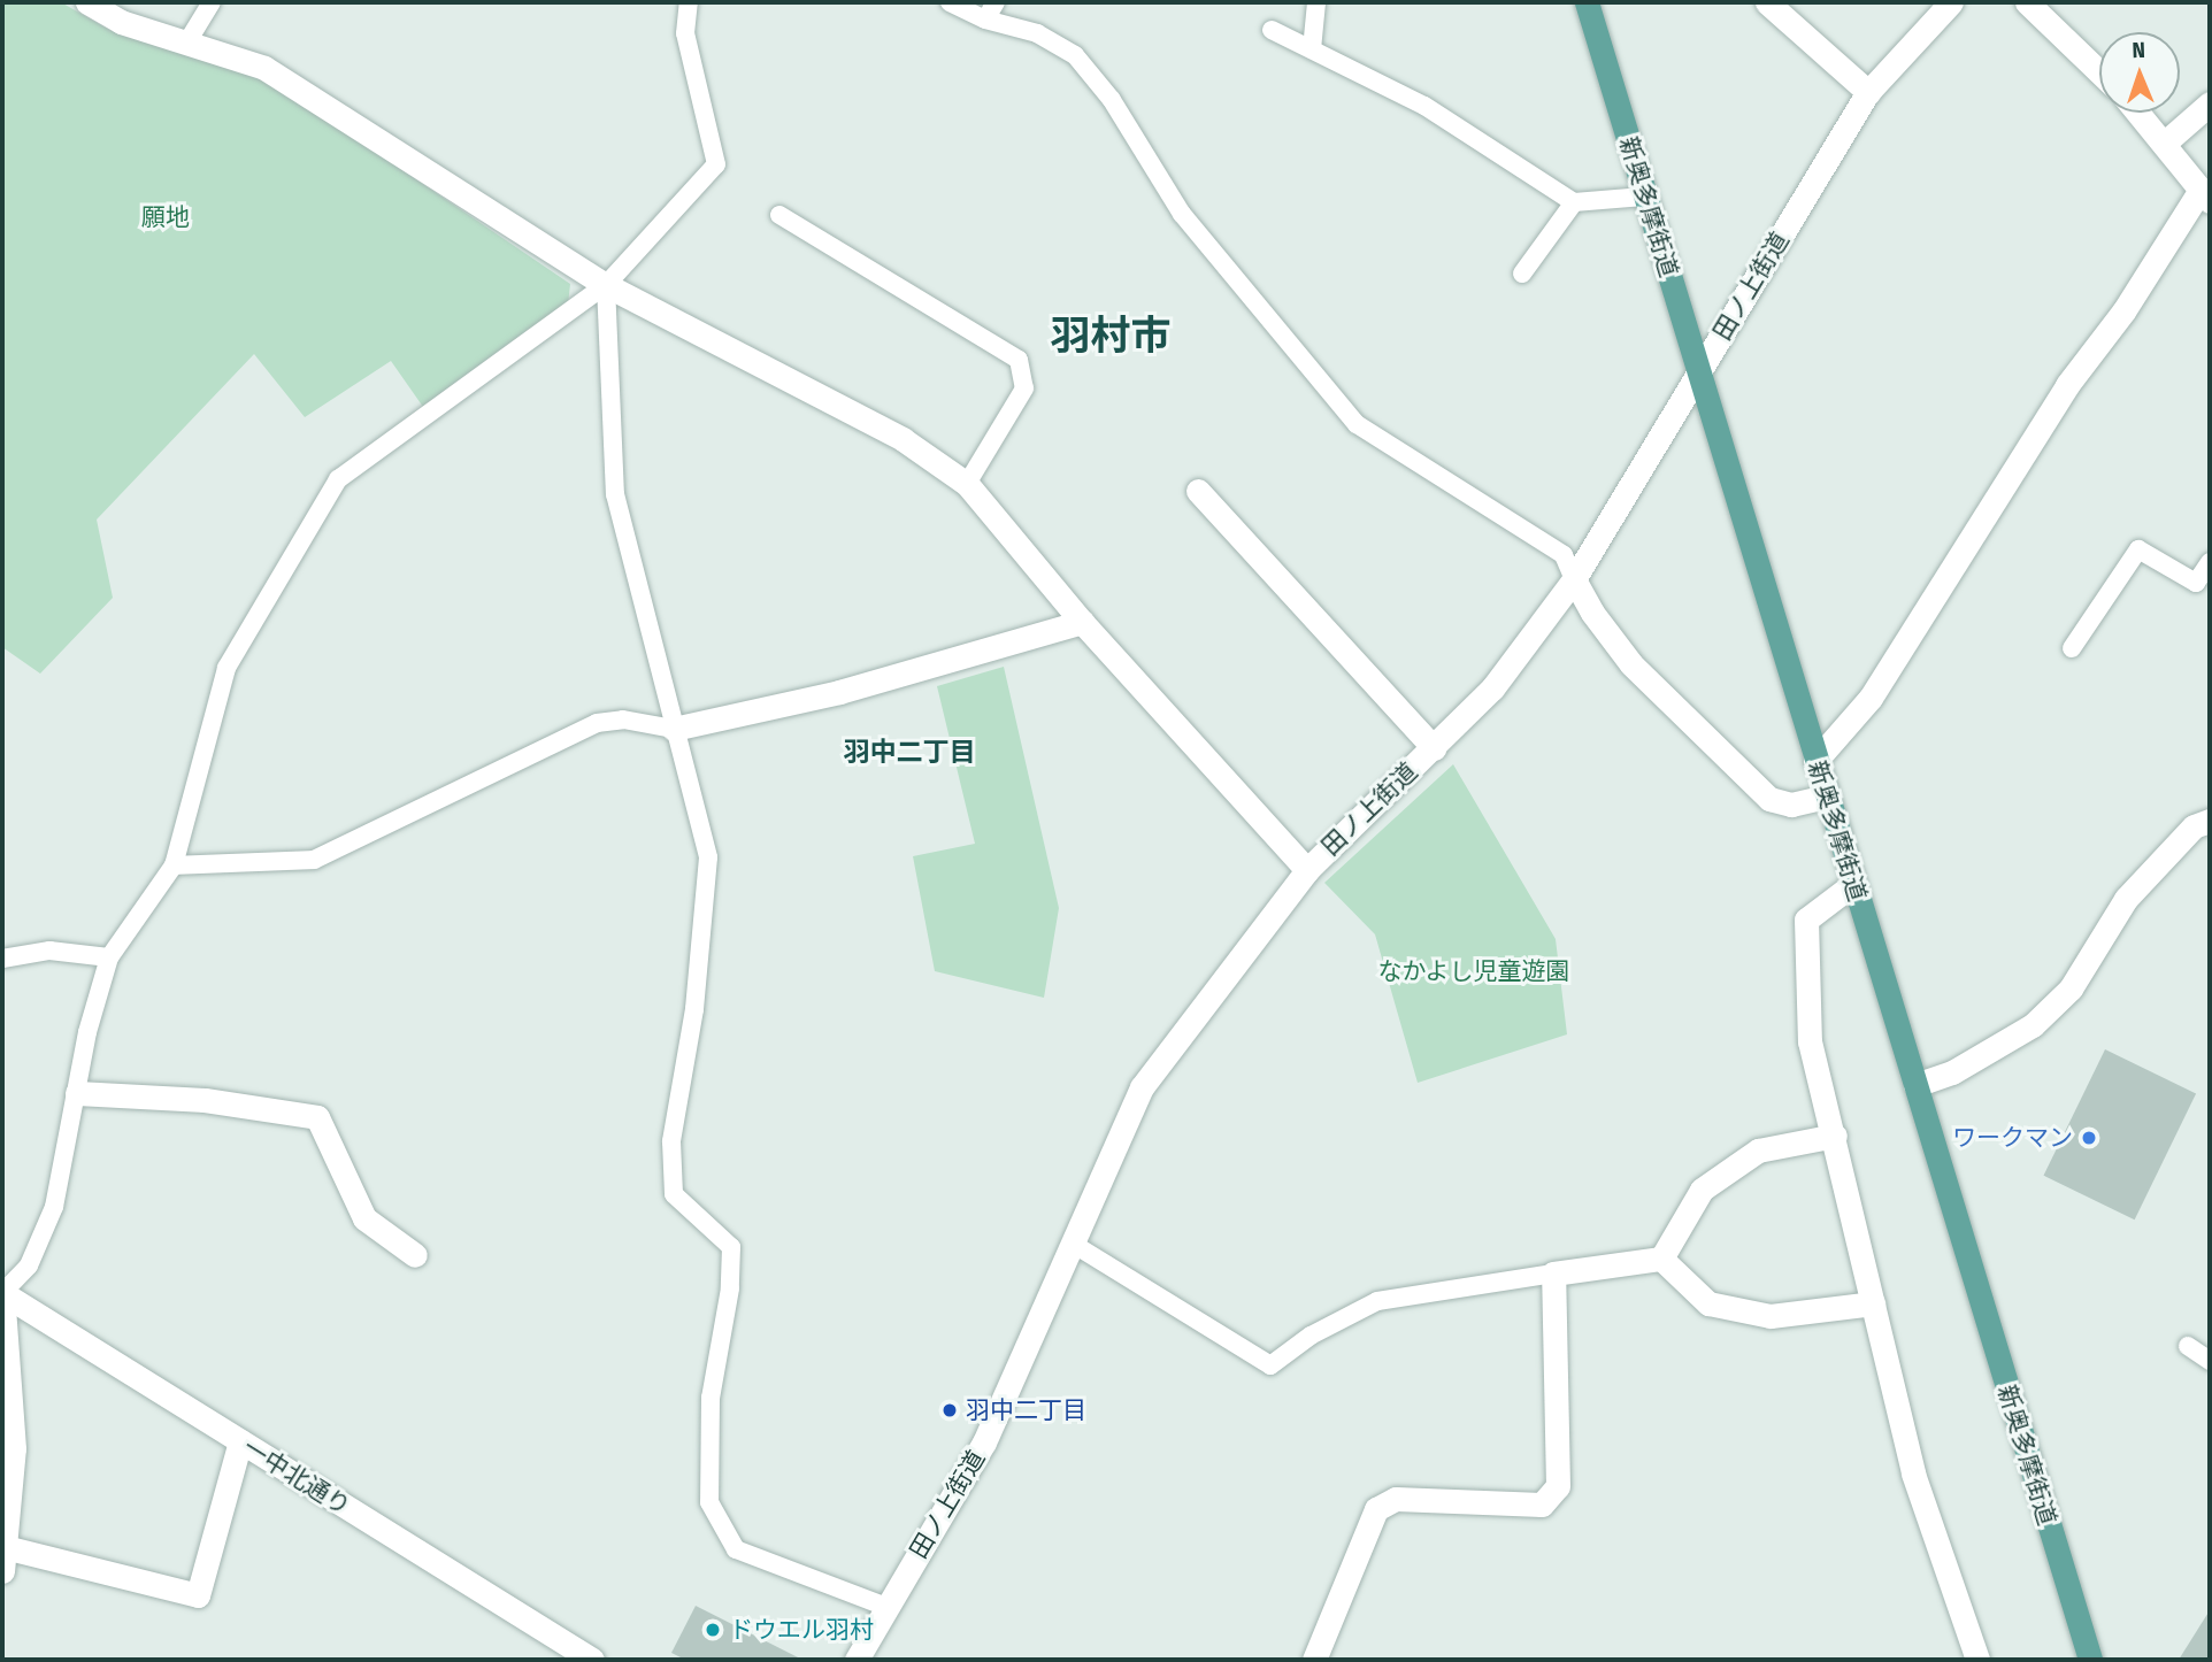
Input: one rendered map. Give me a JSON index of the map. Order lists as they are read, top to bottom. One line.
{"streets":{"main road":["新奥多摩街道"],"street":["田ノ上街道","一中北通り"]},"crossings":[["新奥多摩街道","田ノ上街道"]],"districts":["羽村市","羽中二丁目"],"parks":["願地","なかよし児童遊園"],"places":["ワークマン","羽中二丁目","ドウエル羽村"],"north":"top"}
